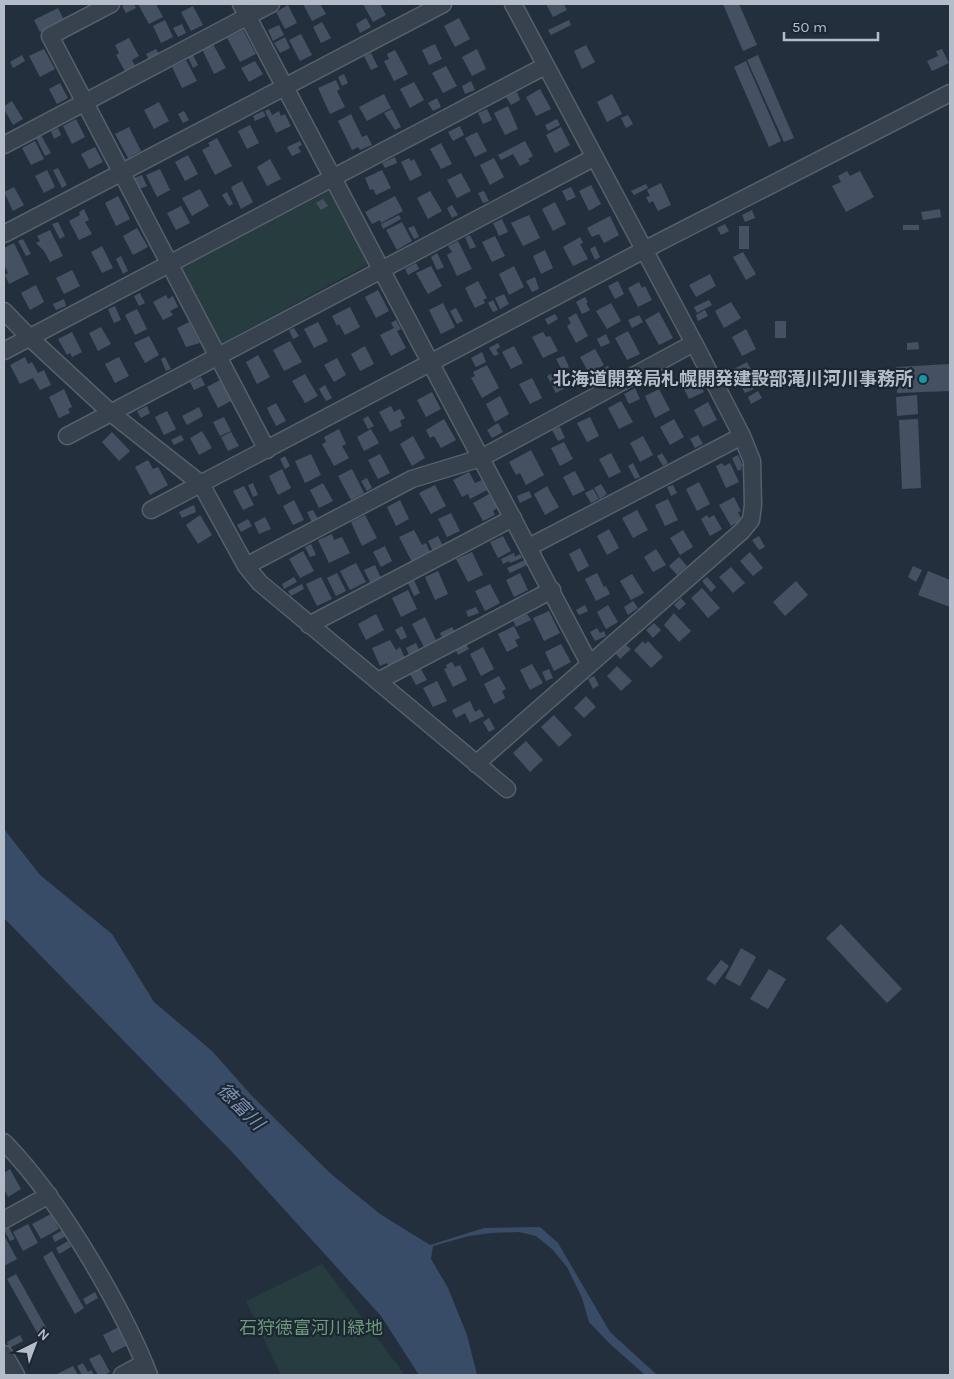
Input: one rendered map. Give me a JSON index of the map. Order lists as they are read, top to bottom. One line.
{"water":["徳富川"],"parks":["石狩徳富河川緑地"],"places":["北海道開発局札幌開発建設部滝川河川事務所"],"scale_bar":"50 m","north":"top right"}
